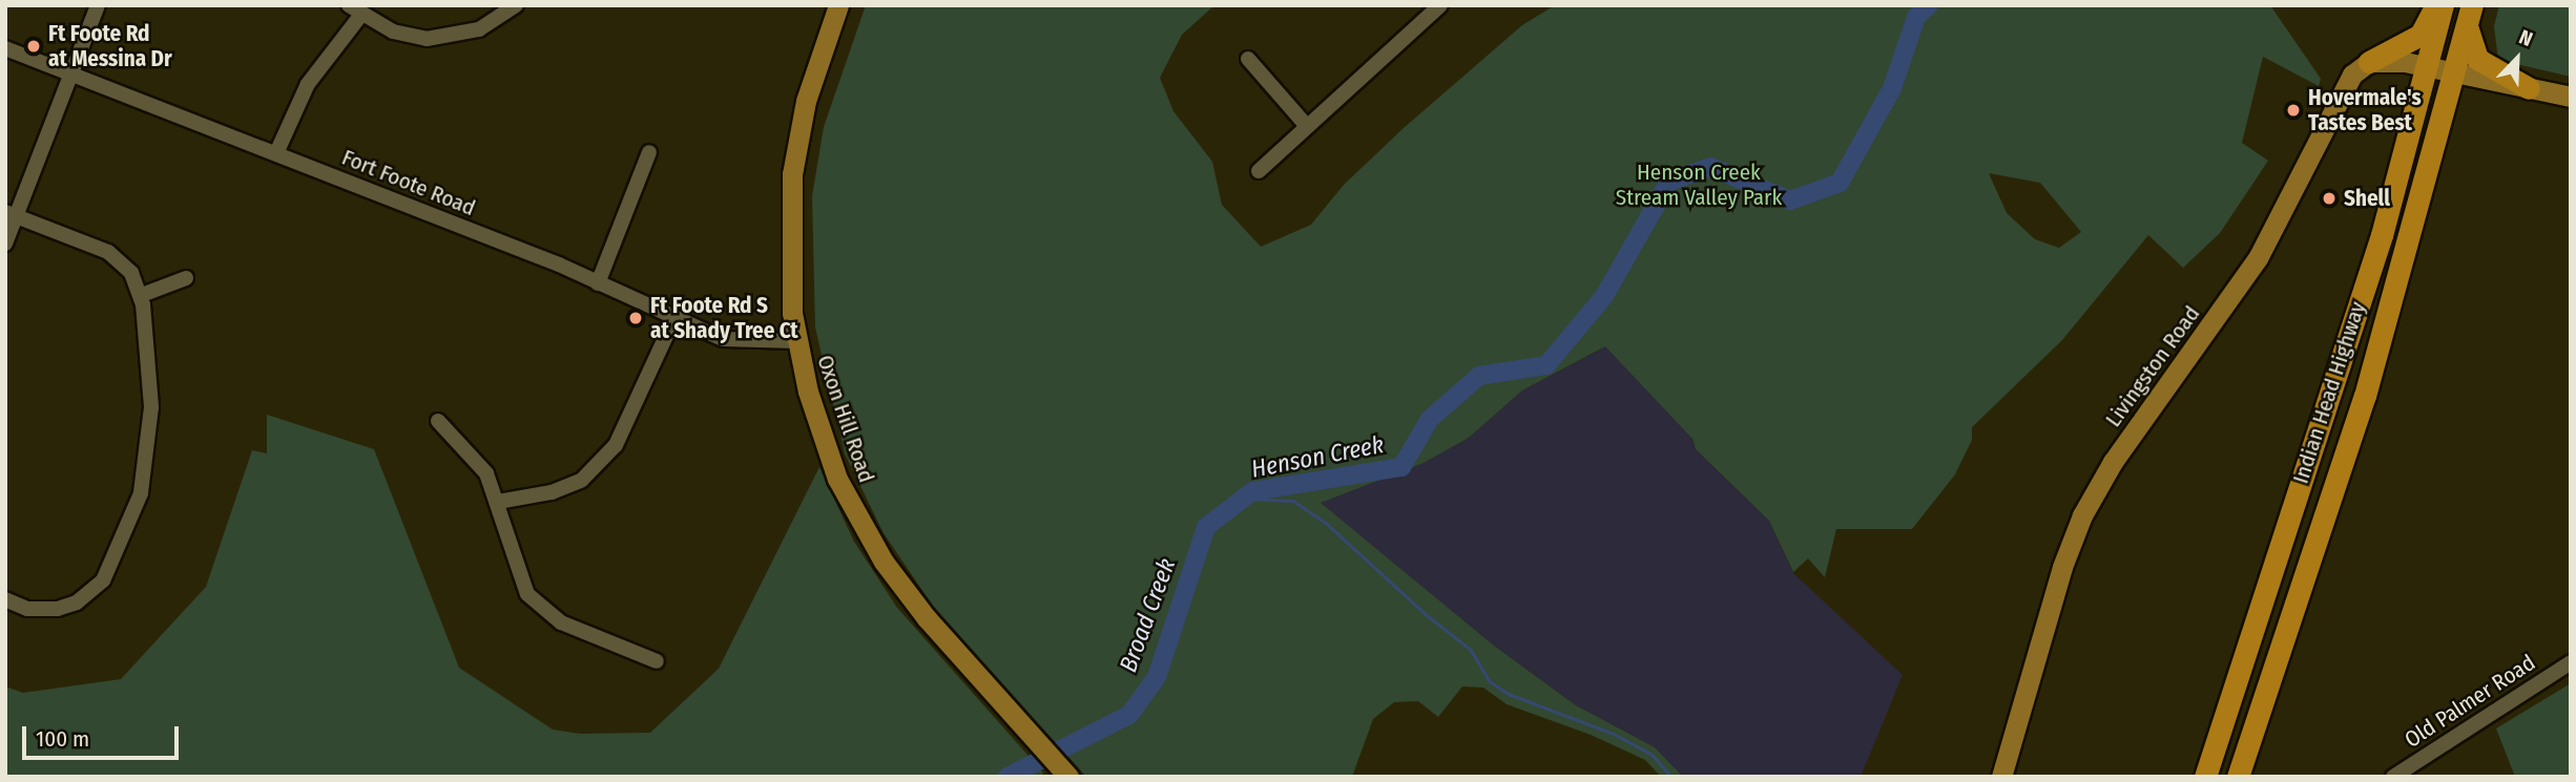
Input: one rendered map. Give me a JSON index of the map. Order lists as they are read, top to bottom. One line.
{"streets":{"highway":["Indian Head Highway"],"main road":["Livingston Road","Oxon Hill Road"],"street":["Fort Foote Road","Old Palmer Road"]},"crossings":[["Fort Foote Road","Oxon Hill Road"]],"water":["Henson Creek","Broad Creek"],"parks":["Henson Creek Stream Valley Park"],"places":["Ft Foote Rd at Messina Dr","Hovermale's Tastes Best","Shell","Ft Foote Rd S at Shady Tree Ct"],"scale_bar":"100 m","north":"top right"}
